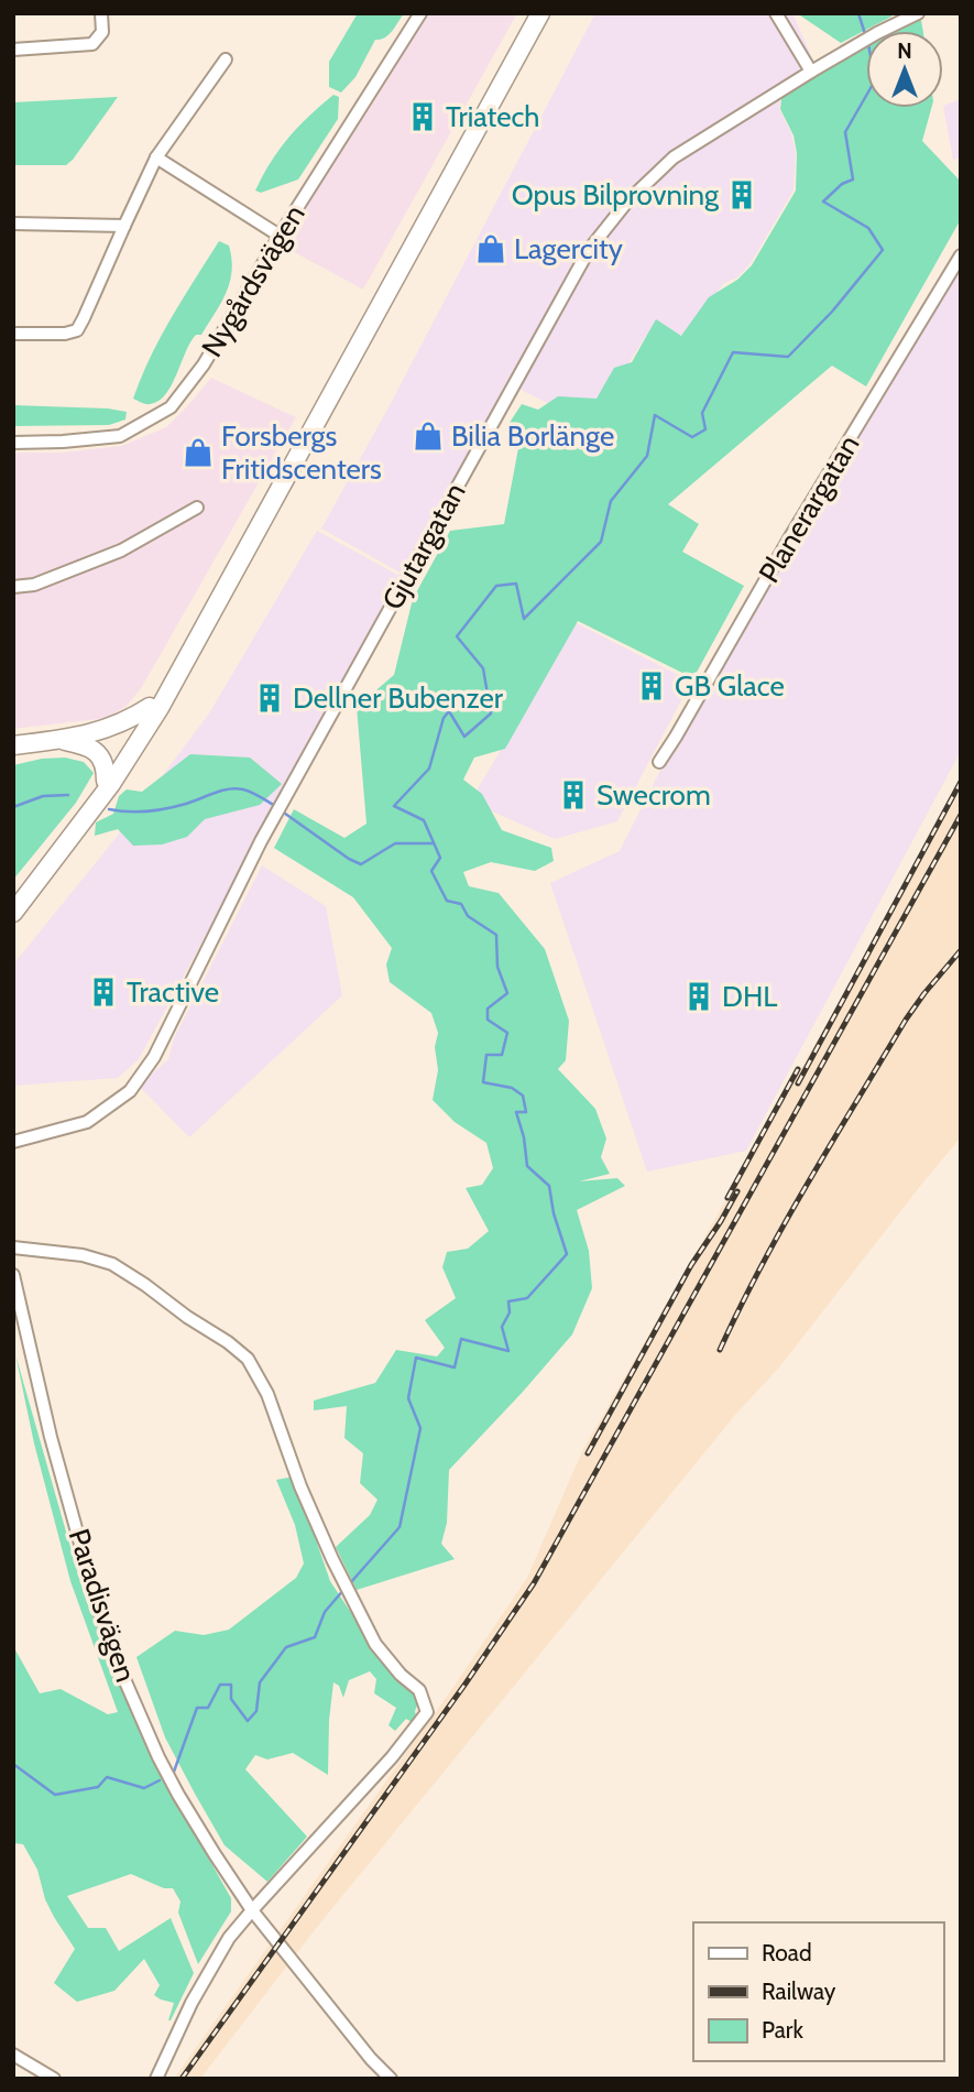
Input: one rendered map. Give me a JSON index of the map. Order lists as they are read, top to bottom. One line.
{"streets":{"street":["Nygårdsvägen","Planerargatan","Gjutargatan","Paradisvägen"]},"places":{"building":["Triatech","Opus Bilprovning","GB Glace","Dellner Bubenzer","Swecrom","Tractive","DHL"],"shop":["Lagercity","Bilia Borlänge","Forsbergs Fritidscenters"]},"legend":["Road","Railway","Park"],"north":"top"}
